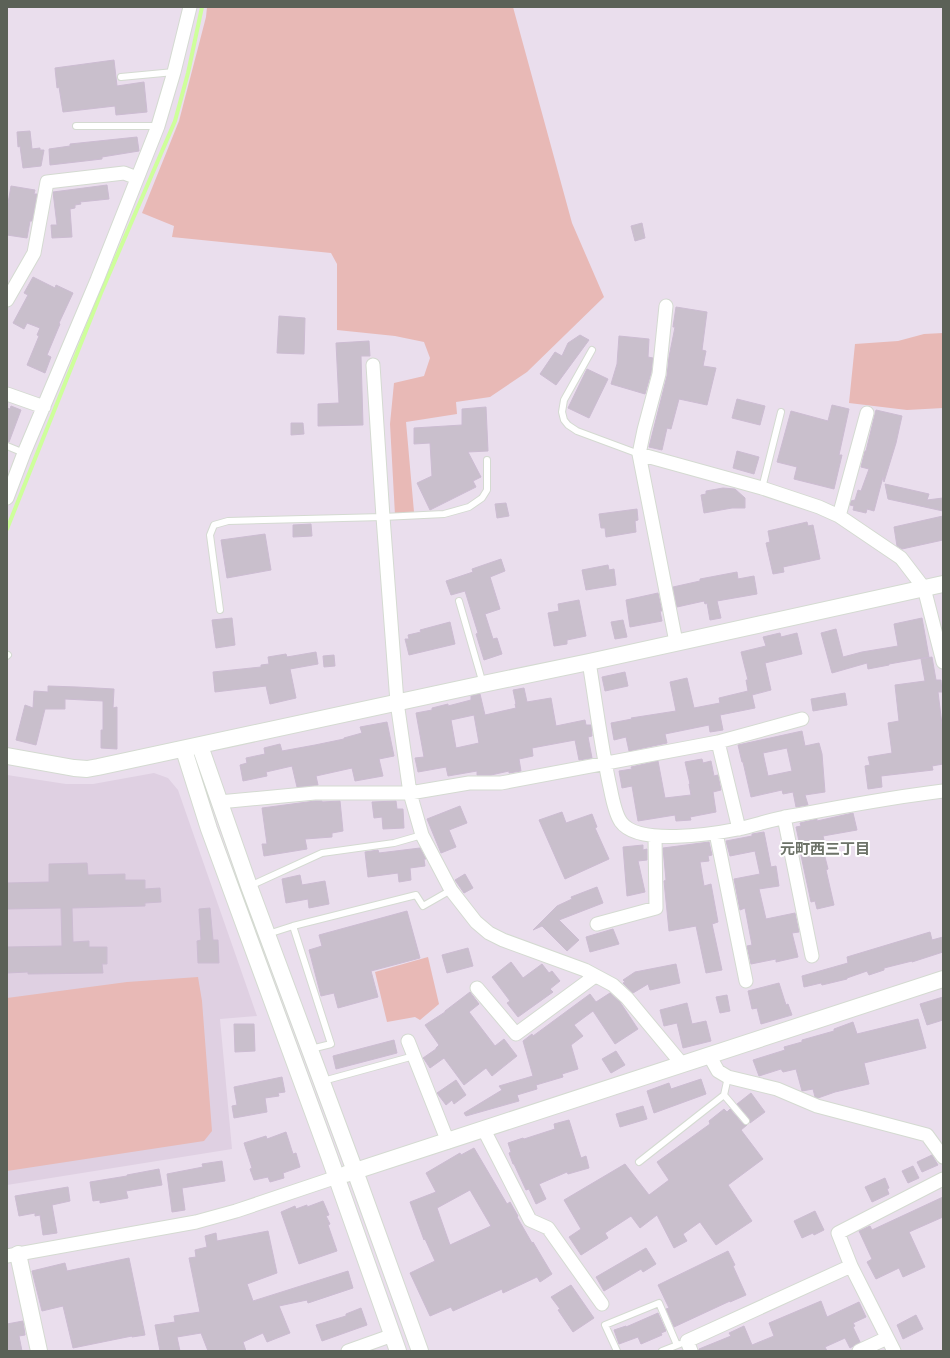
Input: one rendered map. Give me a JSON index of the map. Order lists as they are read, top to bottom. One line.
{"districts":["元町西三丁目"]}
